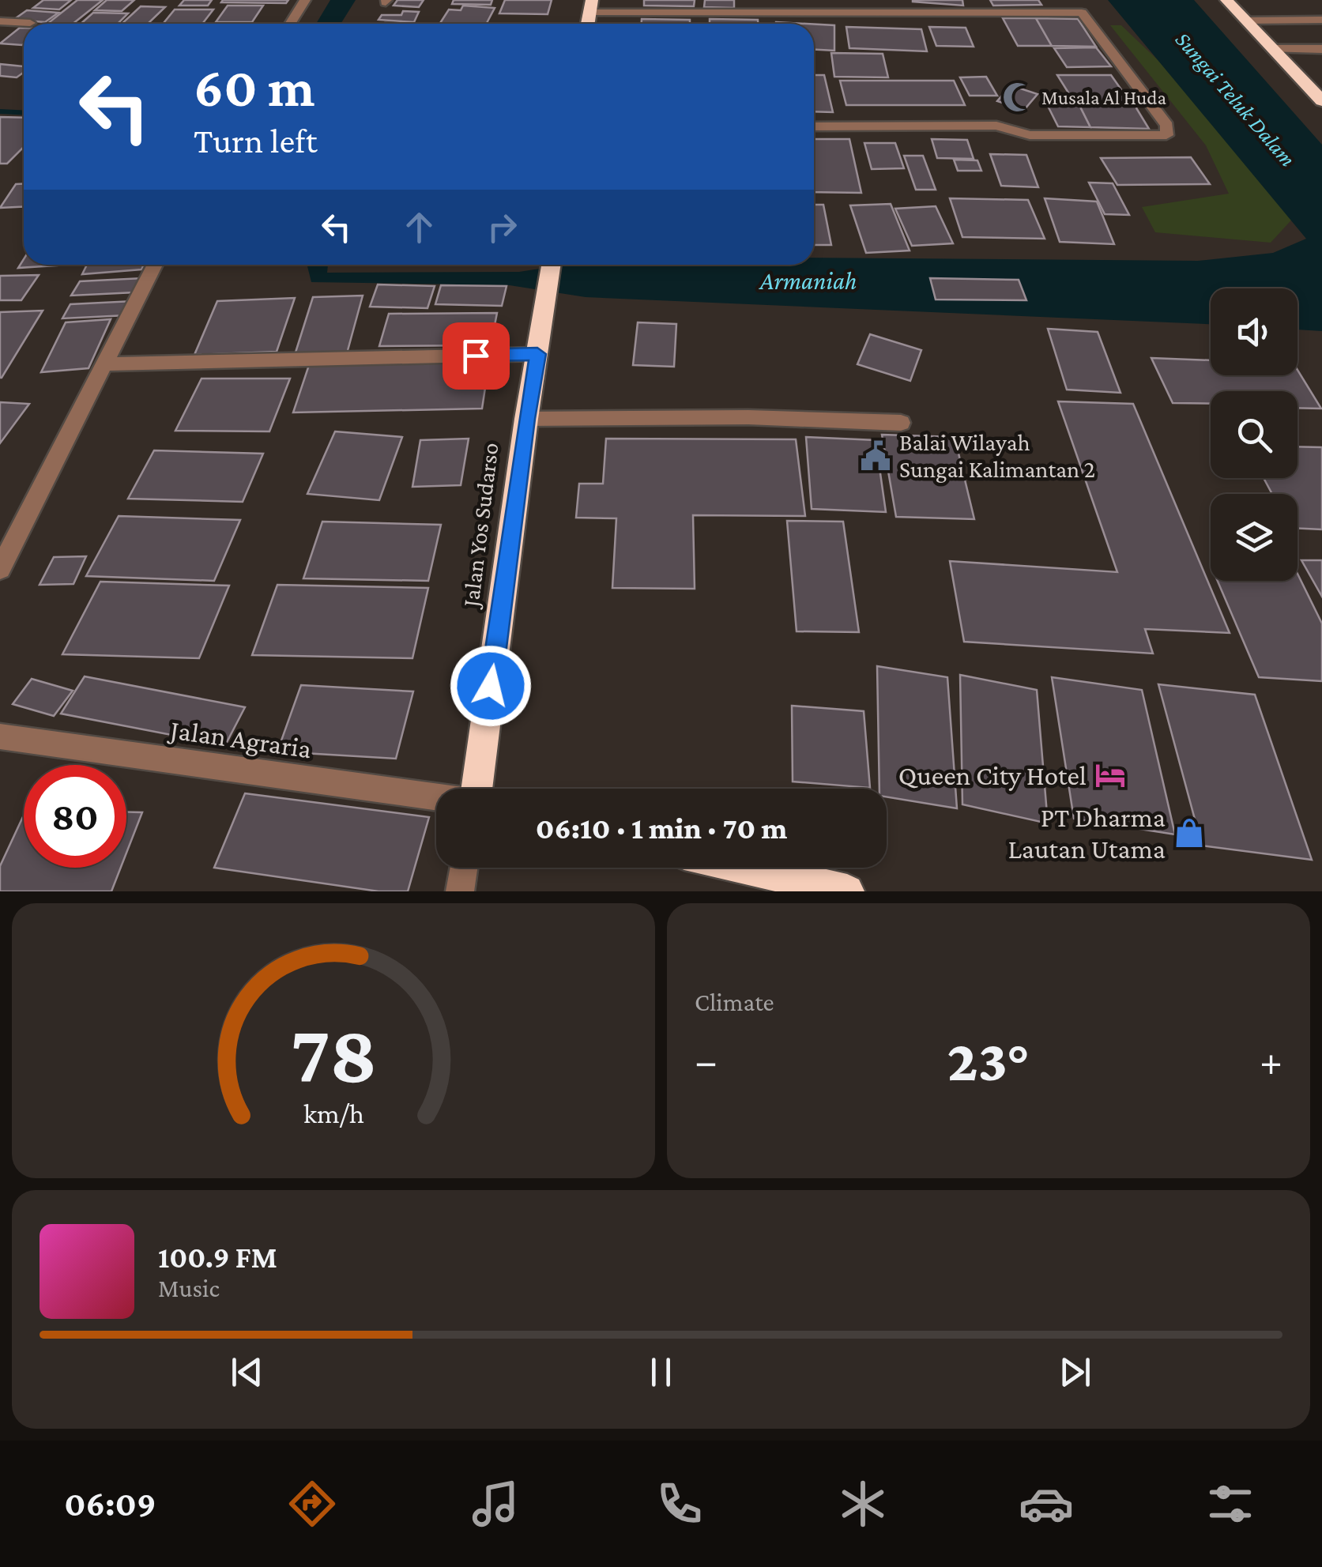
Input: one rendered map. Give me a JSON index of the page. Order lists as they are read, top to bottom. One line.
{"streets":{"highway":["Jalan Yos Sudarso"],"street":["Jalan Agraria"]},"water":["Sungai Teluk Dalam","Armaniah"],"places":{"mosque":["Musala Al Huda"],"public building":["Balai Wilayah Sungai Kalimantan 2"],"hotel":["Queen City Hotel"],"shop":["PT Dharma Lautan Utama"]},"page":{"turn":["60 m","Turn left"],"limit":"80","trip":"06:10 · 1 min · 70 m","tile":"Climate","heat":["−","23°","+"],"song":["100.9 FM","Music"],"tabs":"06:09","gauge":["78","km/h"]}}
